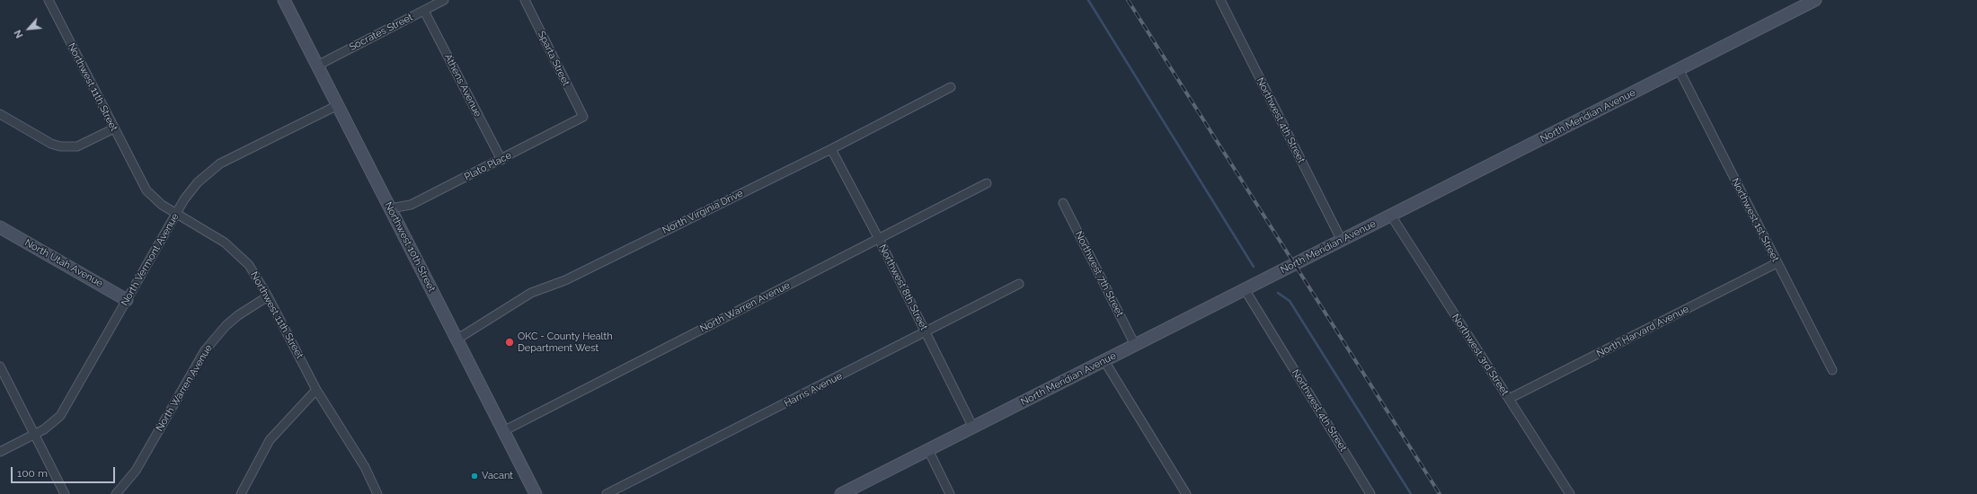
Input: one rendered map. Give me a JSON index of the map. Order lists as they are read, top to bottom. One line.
{"streets":{"main road":["North Meridian Avenue","Northwest 10th Street","North Utah Avenue"],"street":["Socrates Street","Sparta Street","Athens Avenue","Northwest 11th Street","Northwest 4th Street","Plato Place","North Virginia Drive","Northwest 1st Street","North Vermont Avenue","Northwest 7th Street","Northwest 8th Street","North Warren Avenue","North Harvard Avenue","Northwest 3rd Street","Harris Avenue"]},"crossings":[["Socrates Street","Athens Avenue"],["Socrates Street","Northwest 10th Street"],["Sparta Street","Plato Place"],["Athens Avenue","Plato Place"],["Northwest 11th Street","North Vermont Avenue"],["Northwest 11th Street","North Warren Avenue"],["North Meridian Avenue","Northwest 4th Street"],["North Meridian Avenue","Northwest 1st Street"],["North Meridian Avenue","Northwest 7th Street"],["North Meridian Avenue","Northwest 8th Street"],["North Meridian Avenue","Northwest 3rd Street"],["Plato Place","Northwest 10th Street"],["North Virginia Drive","Northwest 10th Street"],["North Virginia Drive","Northwest 8th Street"],["Northwest 1st Street","North Harvard Avenue"],["Northwest 10th Street","North Vermont Avenue"],["Northwest 10th Street","North Warren Avenue"],["North Vermont Avenue","North Utah Avenue"],["Northwest 8th Street","North Warren Avenue"],["Northwest 8th Street","Harris Avenue"],["North Harvard Avenue","Northwest 3rd Street"]],"places":["OKC - County Health Department West","Vacant"],"scale_bar":"100 m","north":"bottom left"}
